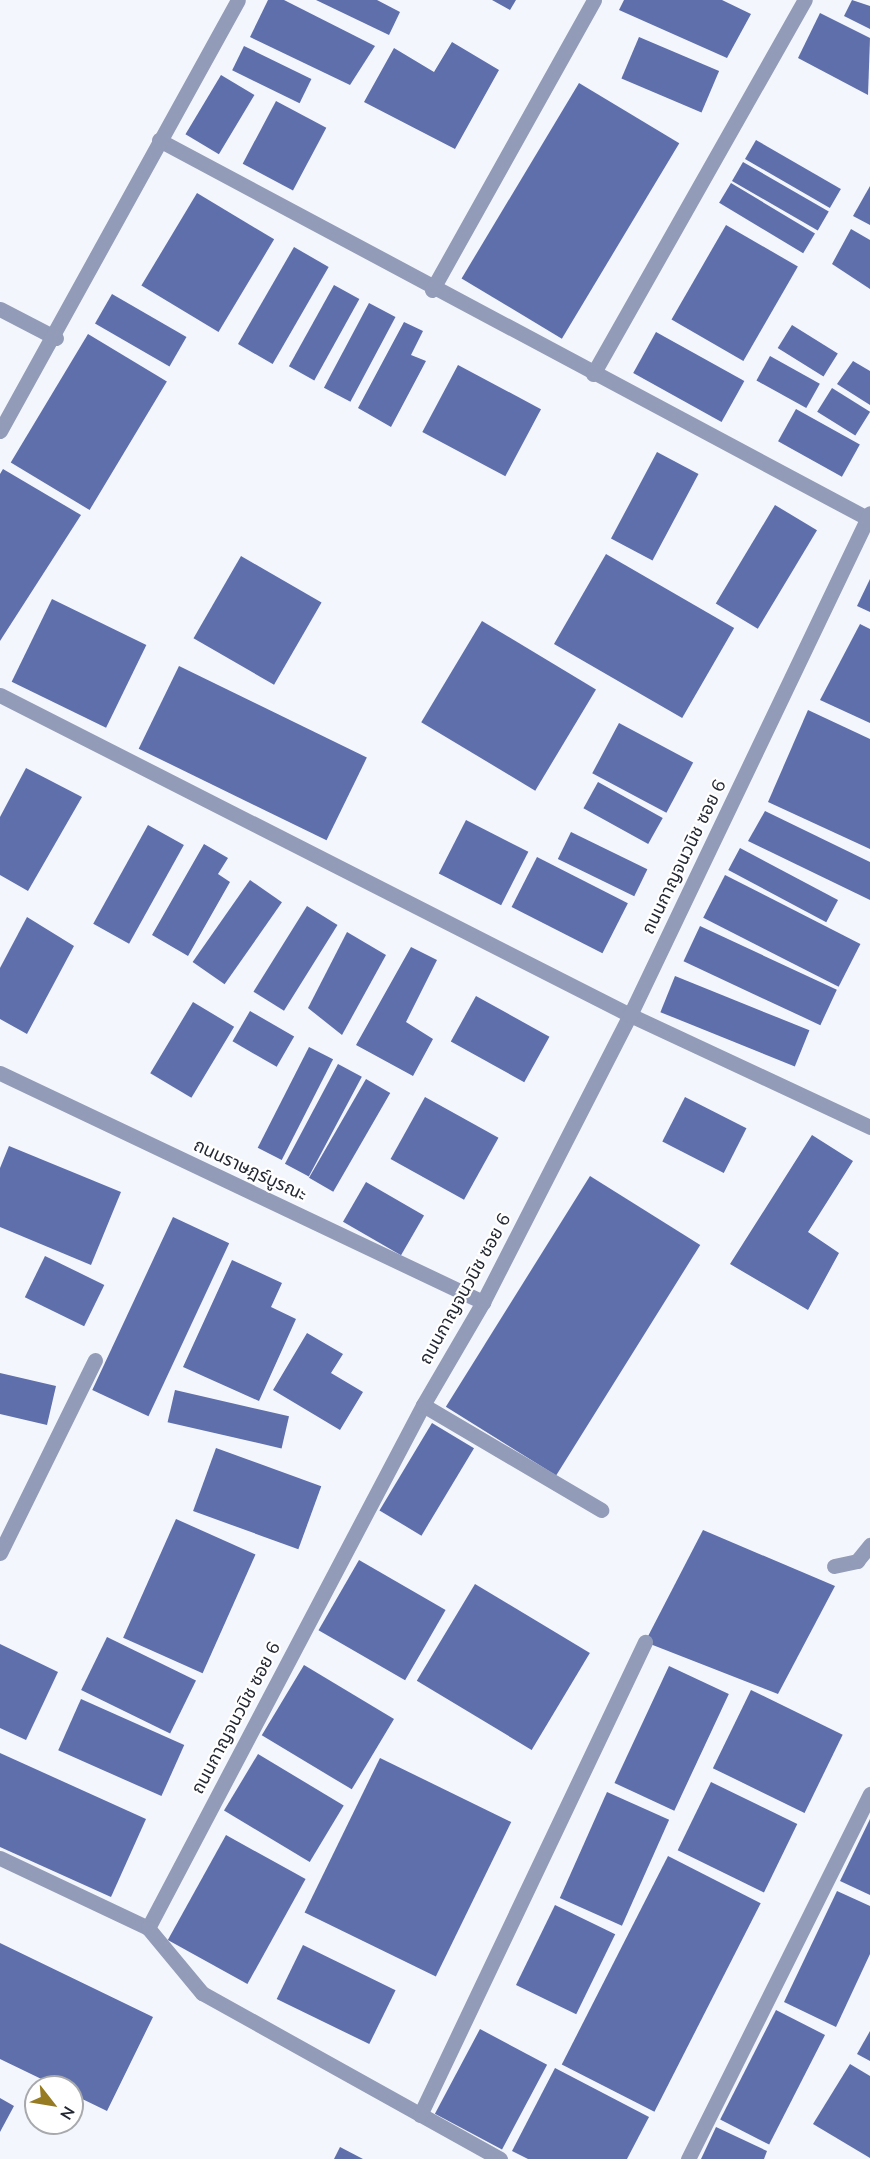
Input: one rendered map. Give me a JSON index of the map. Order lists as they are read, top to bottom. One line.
{"streets":{"street":["ถนนกาญจนวนิช ซอย 6","ถนนราษฎร์บูรณะ"]},"crossings":[["ถนนกาญจนวนิช ซอย 6","ถนนราษฎร์บูรณะ"]],"north":"bottom right"}
